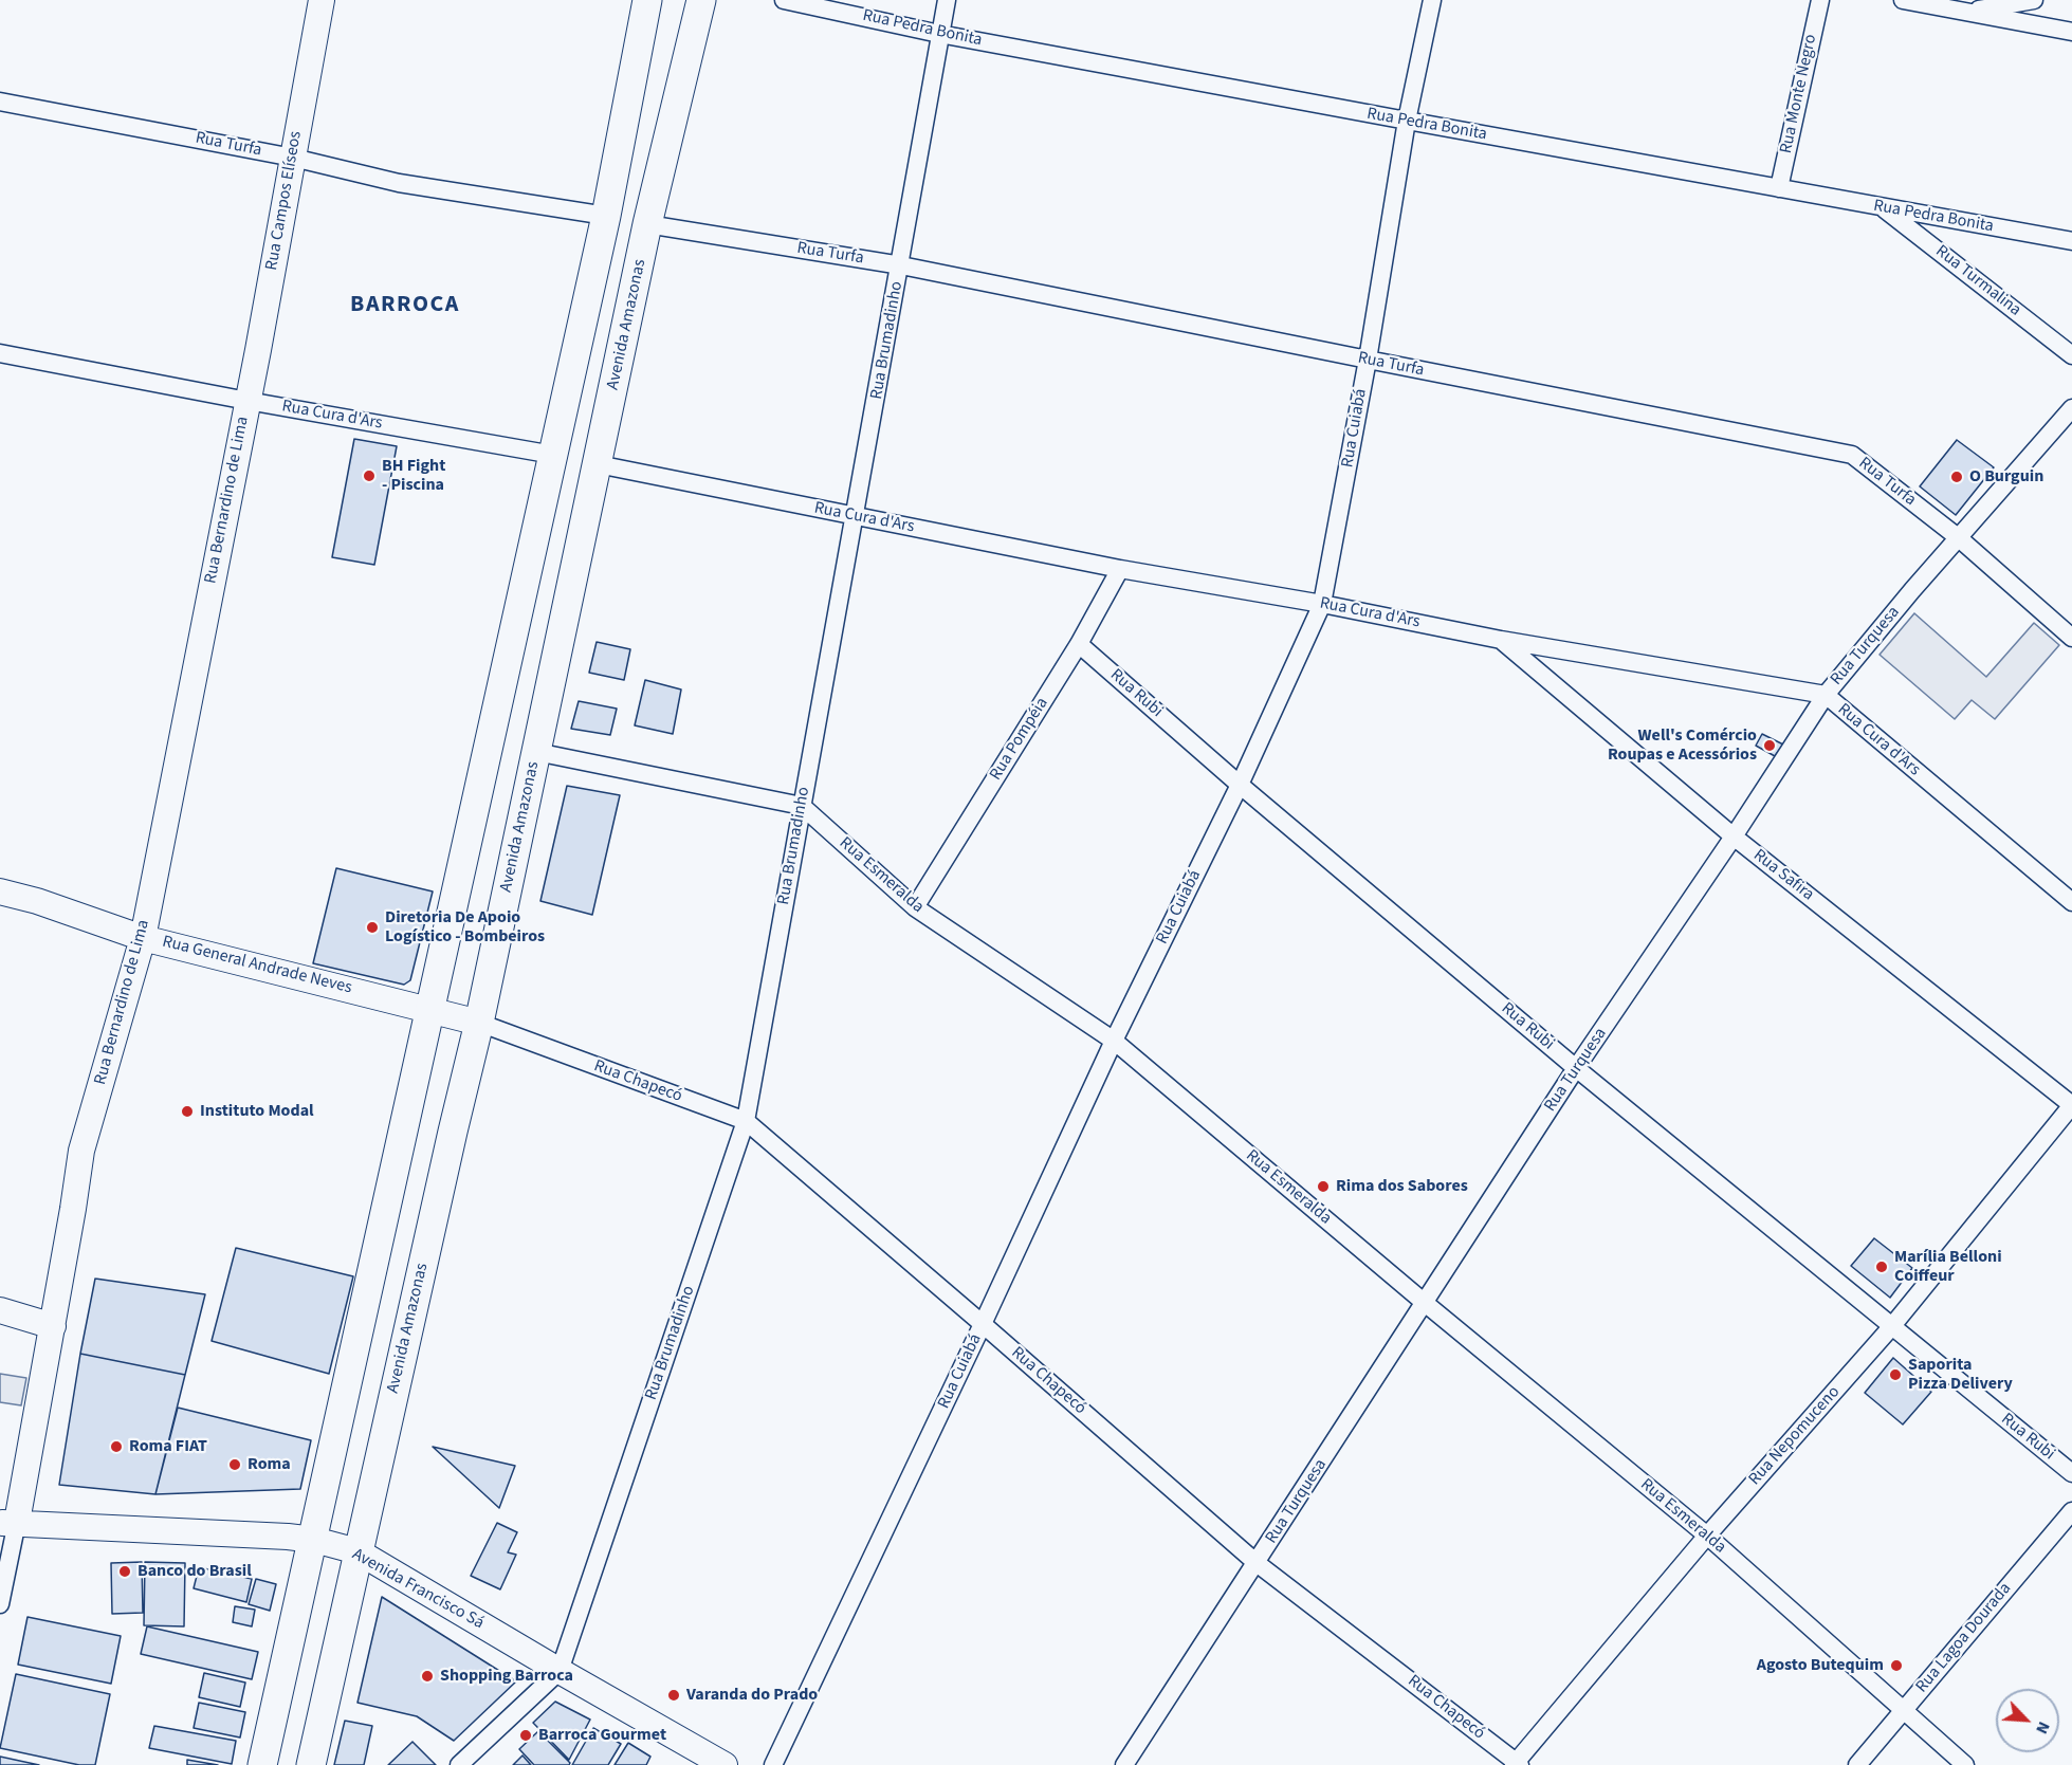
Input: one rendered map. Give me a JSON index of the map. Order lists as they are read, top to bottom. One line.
{"streets":{"main road":["Avenida Amazonas"],"street":["Rua Pedra Bonita","Rua Monte Negro","Rua Turfa","Rua Campos Elíseos","Rua Turmalina","Rua Brumadinho","Rua Cura d'Ars","Rua Cuiabá","Rua Bernardino de Lima","Rua Turquesa","Rua Rubi","Rua Pompéia","Rua Esmeralda","Rua Safira","Rua General Andrade Neves","Rua Chapecó","Rua Nepomuceno","Avenida Francisco Sá","Rua Lagoa Dourada"]},"crossings":[["Rua Pedra Bonita","Rua Monte Negro"],["Rua Pedra Bonita","Rua Turmalina"],["Rua Pedra Bonita","Rua Brumadinho"],["Rua Pedra Bonita","Rua Cuiabá"],["Rua Turfa","Rua Campos Elíseos"],["Rua Turfa","Avenida Amazonas"],["Rua Turfa","Rua Brumadinho"],["Rua Turfa","Rua Cuiabá"],["Rua Turfa","Rua Turquesa"],["Rua Campos Elíseos","Rua Cura d'Ars"],["Rua Campos Elíseos","Rua Bernardino de Lima"],["Avenida Amazonas","Rua Cura d'Ars"],["Avenida Amazonas","Rua General Andrade Neves"],["Avenida Amazonas","Rua Chapecó"],["Avenida Amazonas","Avenida Francisco Sá"],["Rua Brumadinho","Rua Cura d'Ars"],["Rua Brumadinho","Rua Esmeralda"],["Rua Brumadinho","Rua Chapecó"],["Rua Brumadinho","Avenida Francisco Sá"],["Rua Cura d'Ars","Rua Cuiabá"],["Rua Cura d'Ars","Rua Bernardino de Lima"],["Rua Cura d'Ars","Rua Turquesa"],["Rua Cura d'Ars","Rua Pompéia"],["Rua Cura d'Ars","Rua Safira"],["Rua Cuiabá","Rua Rubi"],["Rua Cuiabá","Rua Esmeralda"],["Rua Cuiabá","Rua Chapecó"],["Rua Bernardino de Lima","Rua General Andrade Neves"],["Rua Bernardino de Lima","Avenida Francisco Sá"],["Rua Turquesa","Rua Rubi"],["Rua Turquesa","Rua Esmeralda"],["Rua Turquesa","Rua Safira"],["Rua Turquesa","Rua Chapecó"],["Rua Rubi","Rua Pompéia"],["Rua Rubi","Rua Nepomuceno"],["Rua Pompéia","Rua Esmeralda"],["Rua Esmeralda","Rua Nepomuceno"],["Rua Esmeralda","Rua Lagoa Dourada"],["Rua Safira","Rua Nepomuceno"],["Rua General Andrade Neves","Rua Chapecó"],["Rua Chapecó","Rua Nepomuceno"]],"districts":["BARROCA"],"places":["BH Fight - Piscina","O Burguin","Well's Comércio Roupas e Acessórios","Diretoria De Apoio Logístico - Bombeiros","Instituto Modal","Rima dos Sabores","Marília Belloni Coiffeur","Saporita Pizza Delivery","Roma FIAT","Roma","Banco do Brasil","Agosto Butequim","Shopping Barroca","Varanda do Prado","Barroca Gourmet"],"north":"bottom right"}
